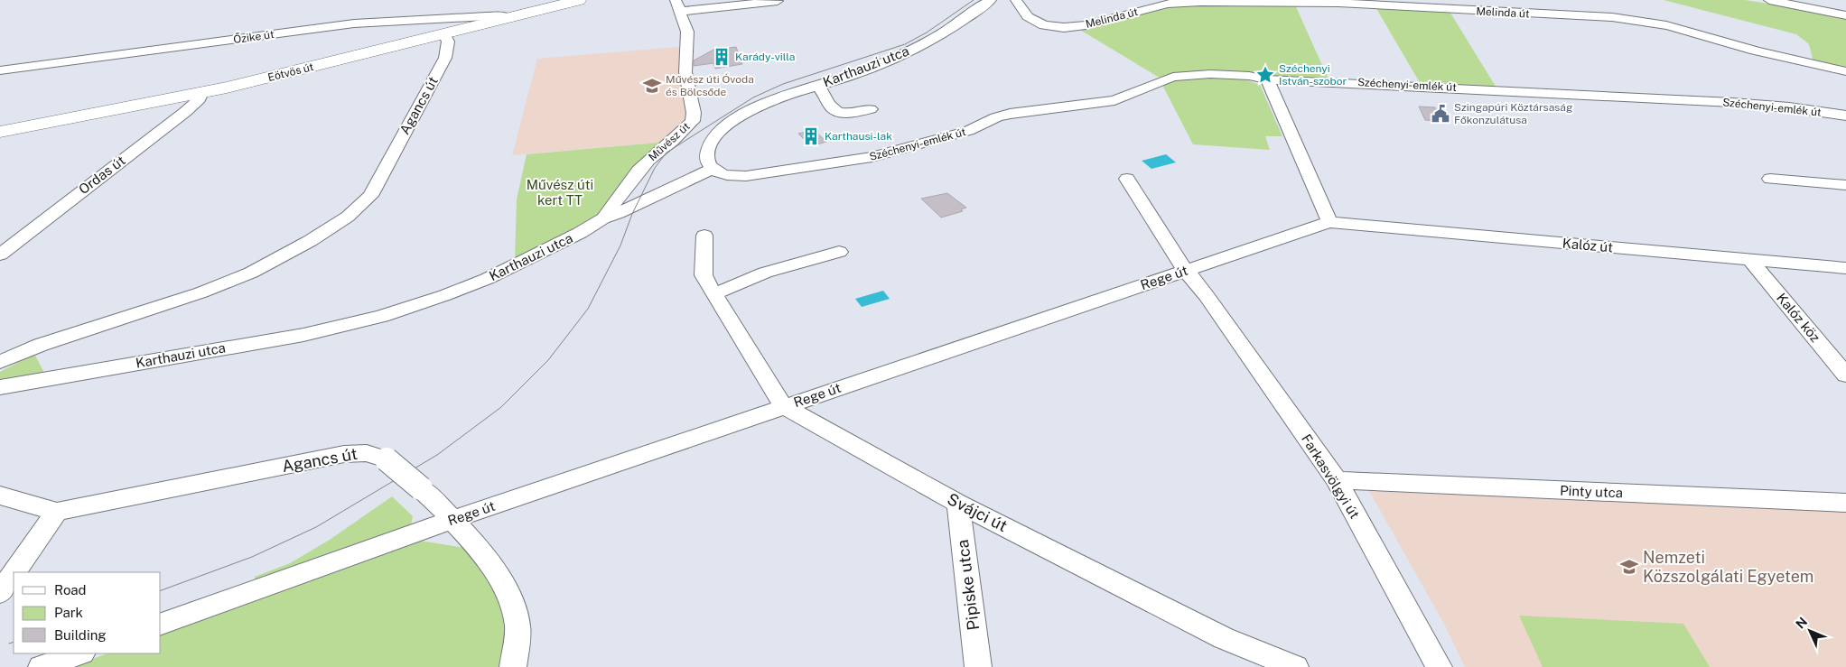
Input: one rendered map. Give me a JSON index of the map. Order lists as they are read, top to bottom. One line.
{"streets":{"street":["Melinda út","Őzike út","Karthauzi utca","Eötvös út","Széchenyi-emlék út","Agancs út","Művész út","Ordas út","Kalóz út","Rege út","Kalóz köz","Farkasvölgyi út","Pinty utca","Svájci út","Pipiske utca"]},"crossings":[["Őzike út","Eötvös út"],["Karthauzi utca","Széchenyi-emlék út"],["Karthauzi utca","Művész út"],["Eötvös út","Agancs út"],["Eötvös út","Ordas út"],["Agancs út","Rege út"],["Kalóz út","Rege út"],["Kalóz út","Kalóz köz"],["Rege út","Farkasvölgyi út"],["Rege út","Svájci út"],["Farkasvölgyi út","Pinty utca"],["Svájci út","Pipiske utca"]],"parks":["Művész úti kert TT"],"places":{"building":["Karády-villa","Karthausi-lak"],"place":["Széchenyi István-szobor"],"school or university":["Művész úti Óvoda és Bölcsőde","Nemzeti Közszolgálati Egyetem"],"public building":["Szingapúri Köztársaság Főkonzulátusa"]},"legend":["Road","Park","Building"],"north":"top left"}
